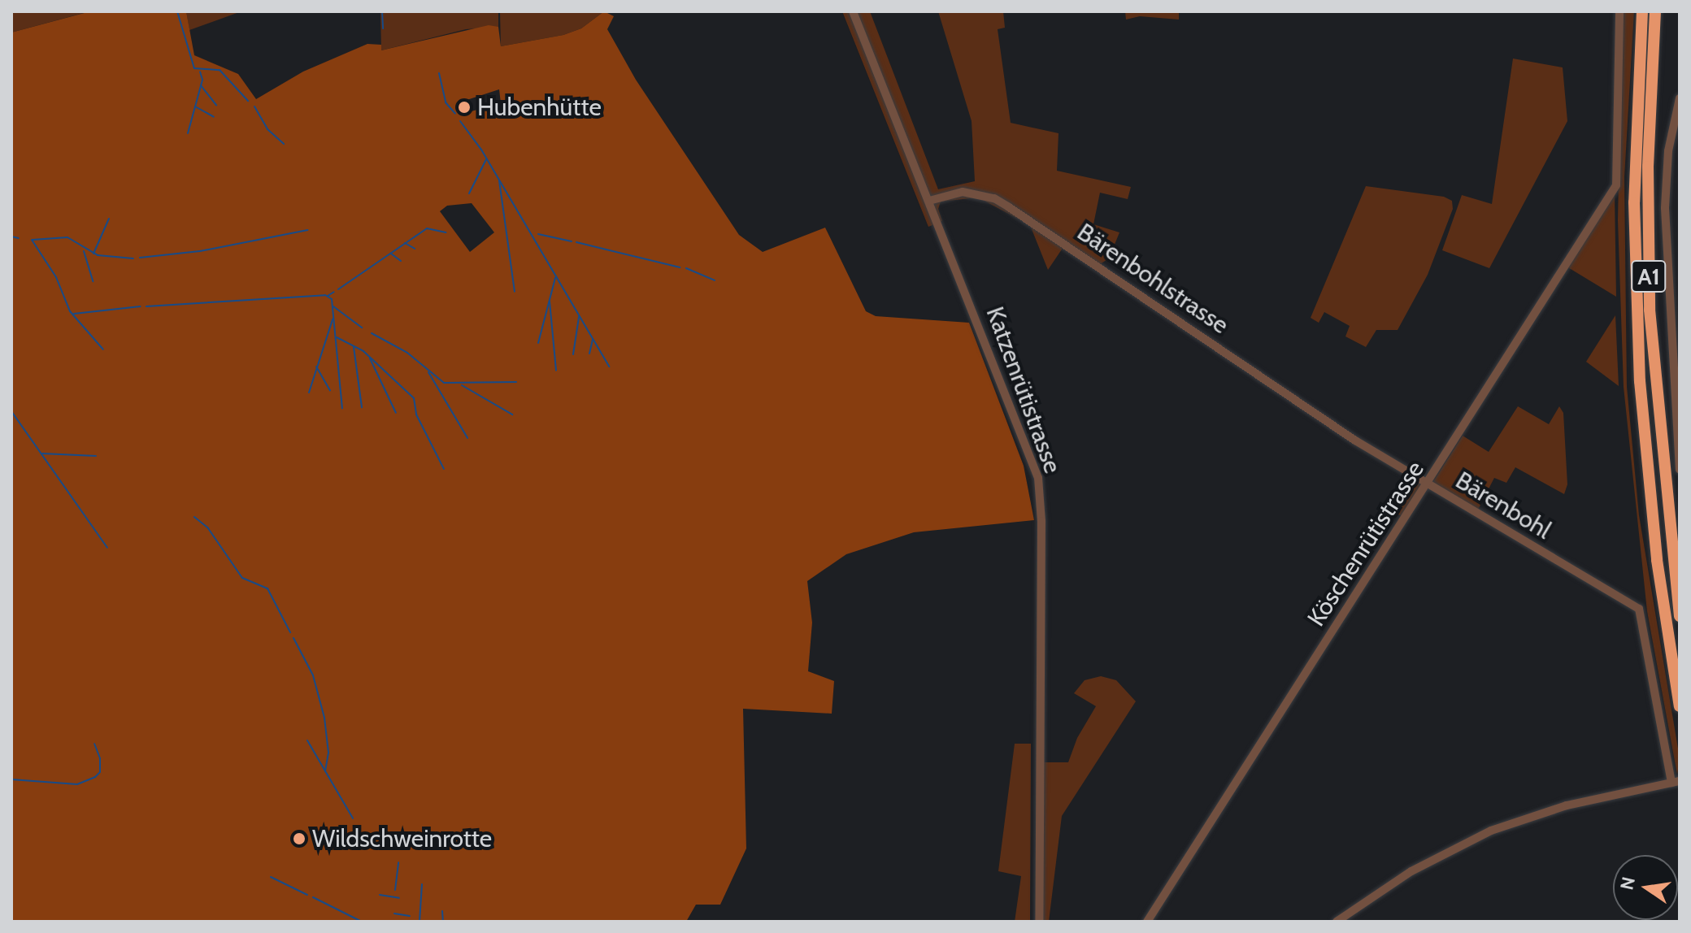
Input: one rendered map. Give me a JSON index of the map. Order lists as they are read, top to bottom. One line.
{"streets":{"highway":["A1"],"street":["Bärenbohlstrasse","Katzenrütistrasse","Bärenbohl","Köschenrütistrasse"]},"crossings":[["Bärenbohlstrasse","Katzenrütistrasse"],["Bärenbohlstrasse","Bärenbohl"],["Bärenbohl","Köschenrütistrasse"]],"places":["Hubenhütte","Wildschweinrotte"],"north":"left"}
